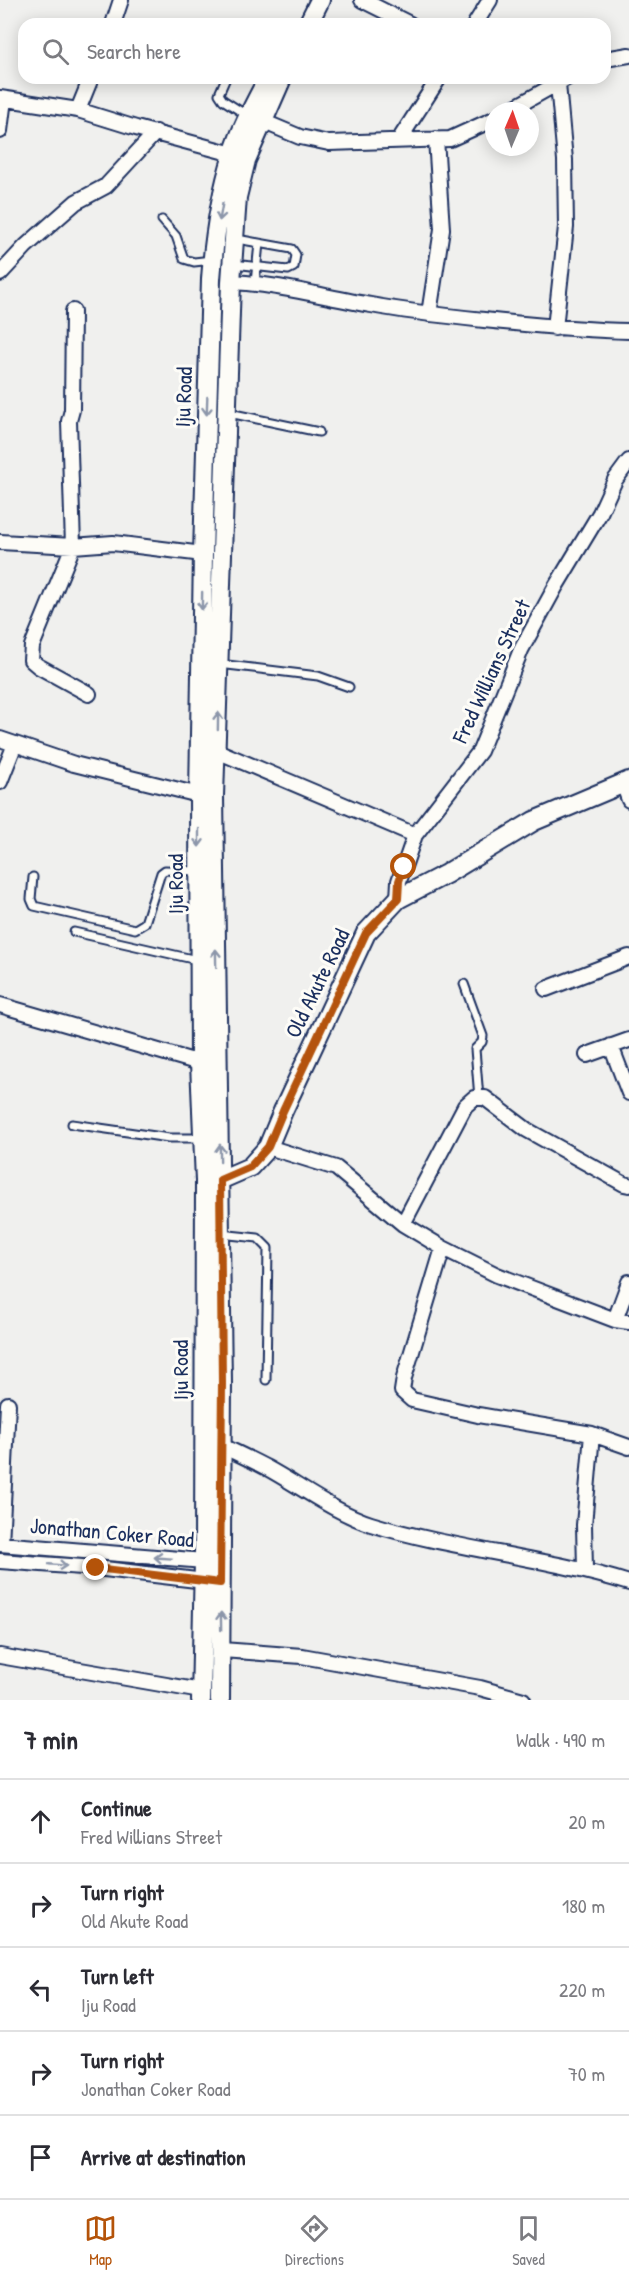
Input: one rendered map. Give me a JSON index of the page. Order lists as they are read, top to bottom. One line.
{"streets":{"main road":["Iju Road","Old Akute Road"],"street":["Fred Willians Street","Jonathan Coker Road"]},"crossings":[["Iju Road","Old Akute Road"],["Iju Road","Jonathan Coker Road"],["Fred Willians Street","Old Akute Road"]],"north":"top","page":{"search":"Search here","heading":["7 min","Walk · 490 m"],"list":[["Continue","Fred Willians Street","20 m"],["Turn right","Old Akute Road","180 m"],["Turn left","Iju Road","220 m"],["Turn right","Jonathan Coker Road","70 m"],"Arrive at destination"],"nav":["Map","Directions","Saved"]}}
